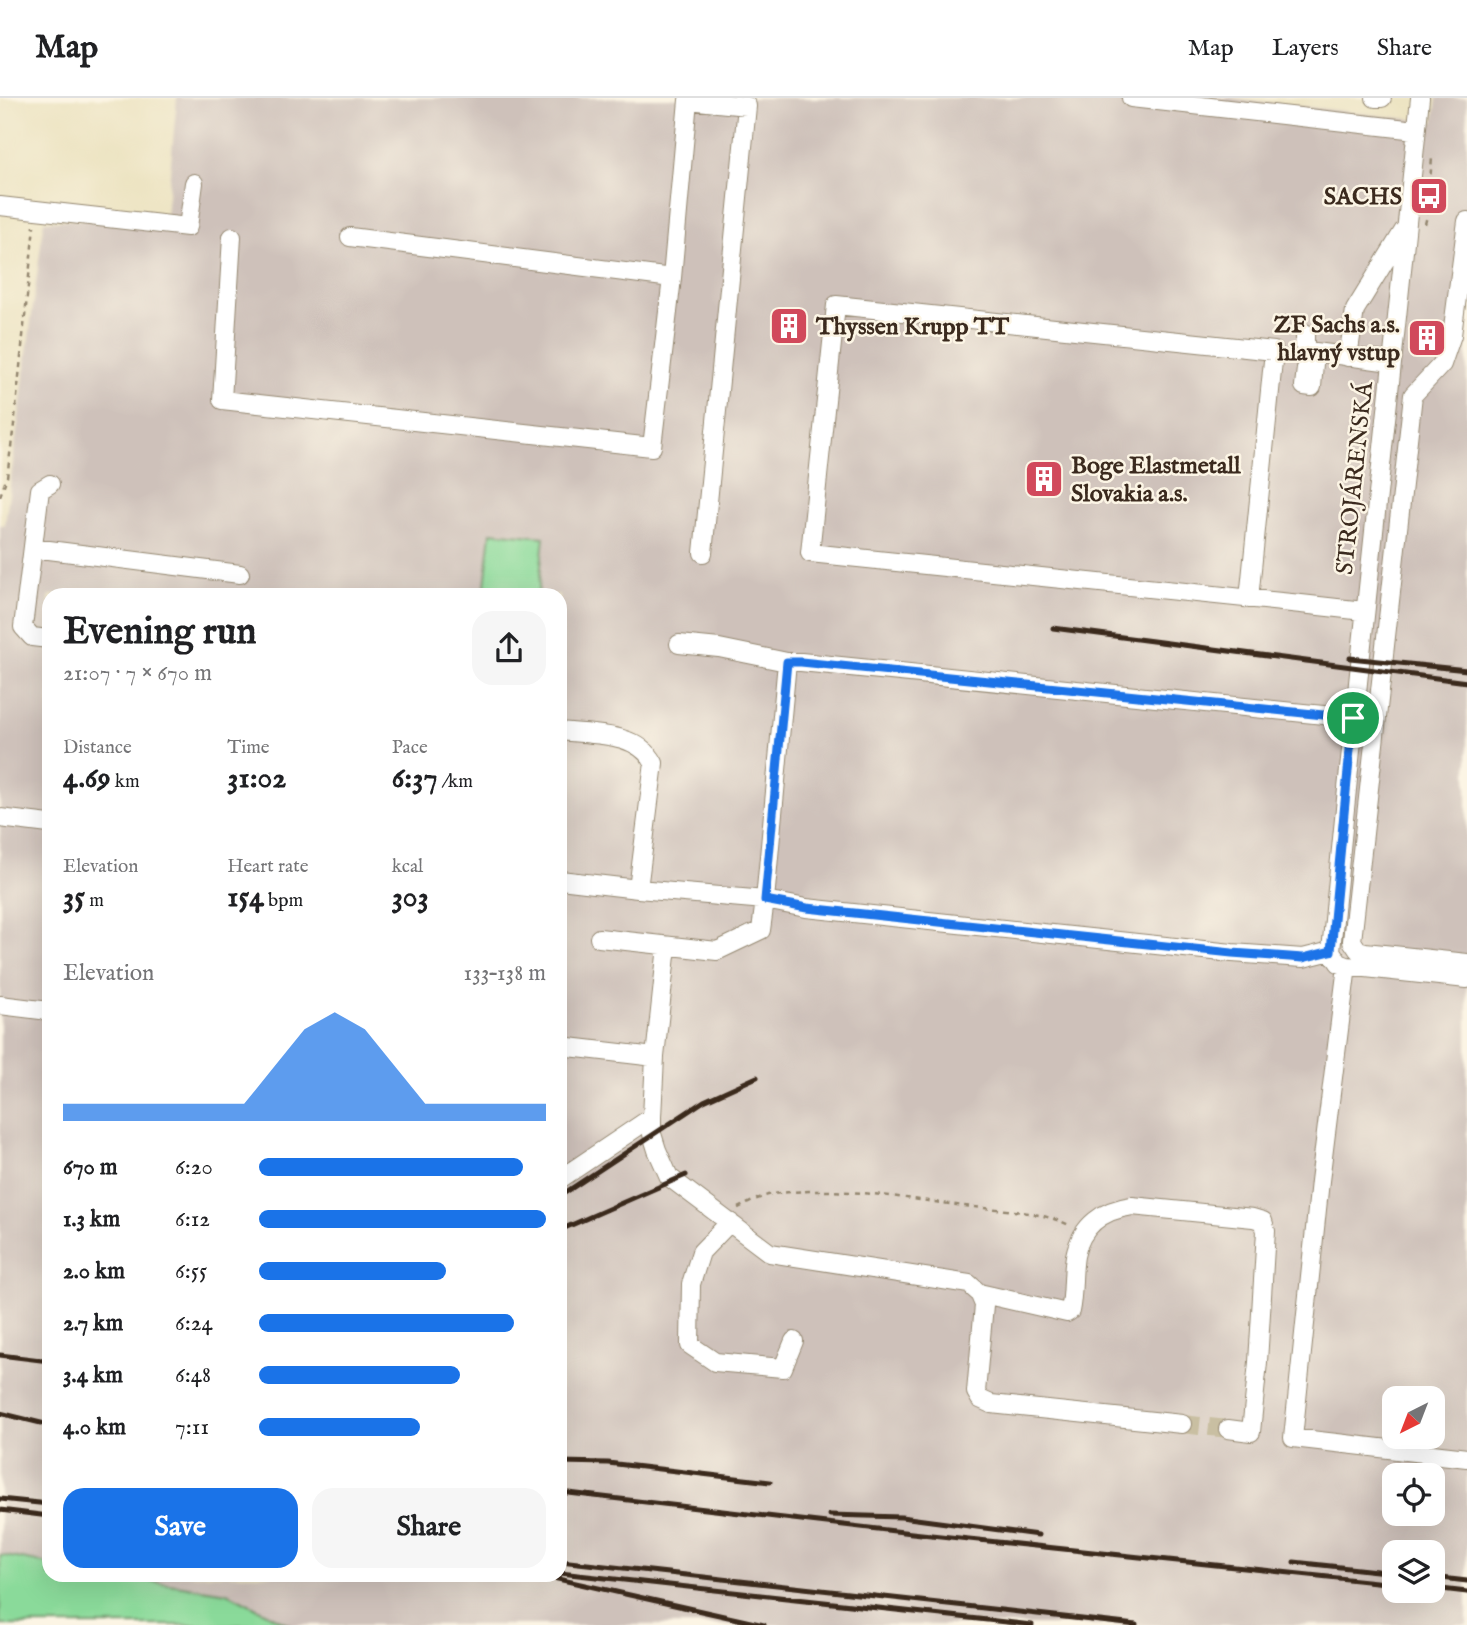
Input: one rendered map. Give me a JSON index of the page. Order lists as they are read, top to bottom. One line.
{"streets":{"street":["STROJÁRENSKÁ"]},"places":{"bus stop":["SACHS"],"building":["Thyssen Krupp TT","ZF Sachs a.s. hlavný vstup","Boge Elastmetall Slovakia a.s."]},"north":"bottom left","page":{"header":"Map","nav":["Map","Layers","Share"],"heading":["Evening run","21:07 · 7 × 670 m"],"stats":[["Distance","4.69 km"],["Time","31:02"],["Pace","6:37 /km"],["Elevation","35 m"],["Heart rate","154 bpm"],["kcal","303"]],"chart":["Elevation","133–138 m"],"list":[{"name":"670 m","note":"6:20"},{"name":"1.3 km","note":"6:12"},{"name":"2.0 km","note":"6:55"},{"name":"2.7 km","note":"6:24"},{"name":"3.4 km","note":"6:48"},{"name":"4.0 km","note":"7:11"}],"buttons":["Save","Share"]}}
